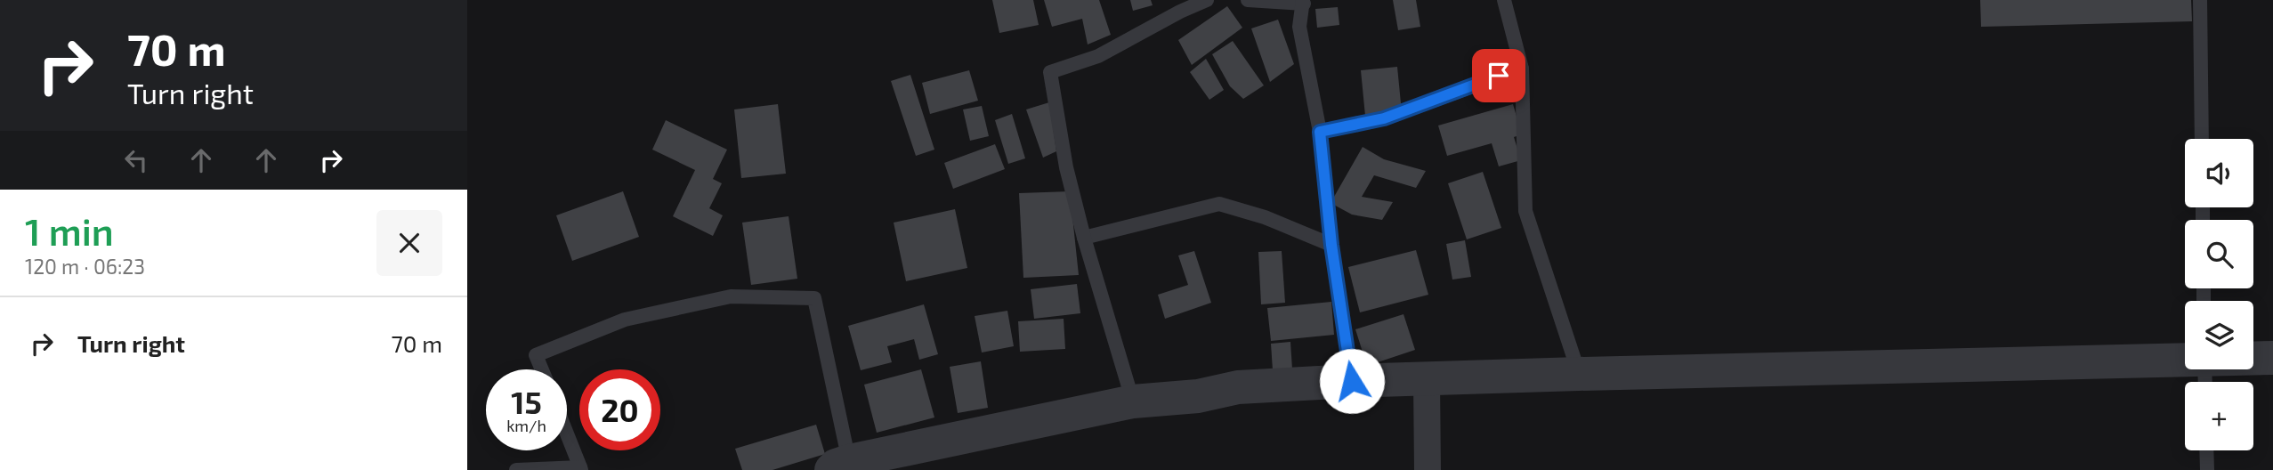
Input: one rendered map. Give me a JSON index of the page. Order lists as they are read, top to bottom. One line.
{"page":{"turn":["70 m","Turn right"],"map_buttons":"+","heading":["1 min","120 m · 06:23"],"list":[{"name":"Turn right","value":"70 m"}],"speed":"15 km/h","limit":"20"}}
